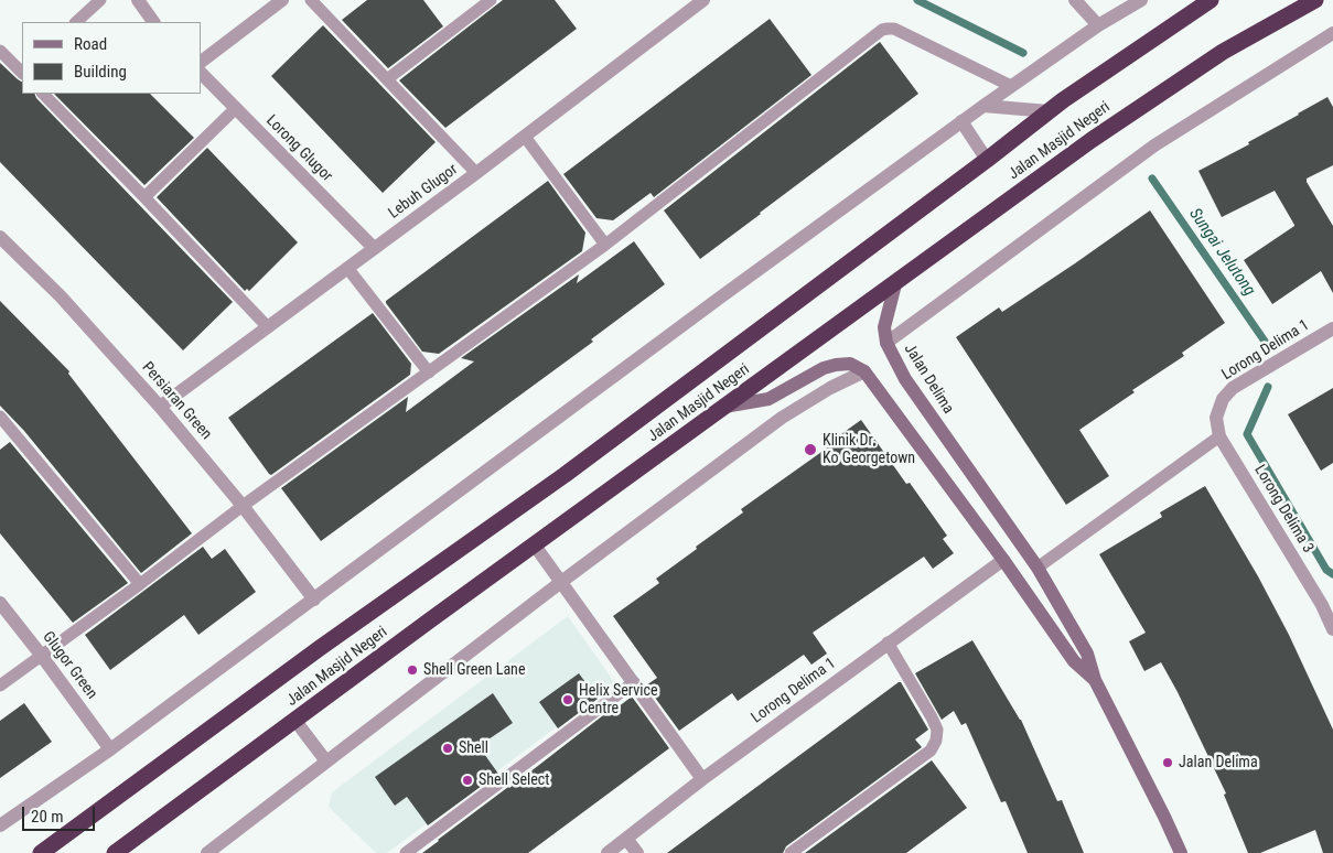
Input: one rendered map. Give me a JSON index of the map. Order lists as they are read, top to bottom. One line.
{"streets":{"highway":["Jalan Masjid Negeri"],"street":["Lorong Glugor","Lebuh Glugor","Lorong Delima 1","Jalan Delima","Persiaran Green","Lorong Delima 3","Glugor Green"]},"crossings":[["Jalan Masjid Negeri","Jalan Delima"],["Lorong Glugor","Lebuh Glugor"],["Lebuh Glugor","Persiaran Green"],["Lorong Delima 1","Jalan Delima"],["Lorong Delima 1","Lorong Delima 3"]],"water":["Sungai Jelutong"],"places":["Klinik Dr. Ko Georgetown","Shell Green Lane","Helix Service Centre","Shell","Jalan Delima","Shell Select"],"legend":["Road","Building"],"scale_bar":"20 m"}
